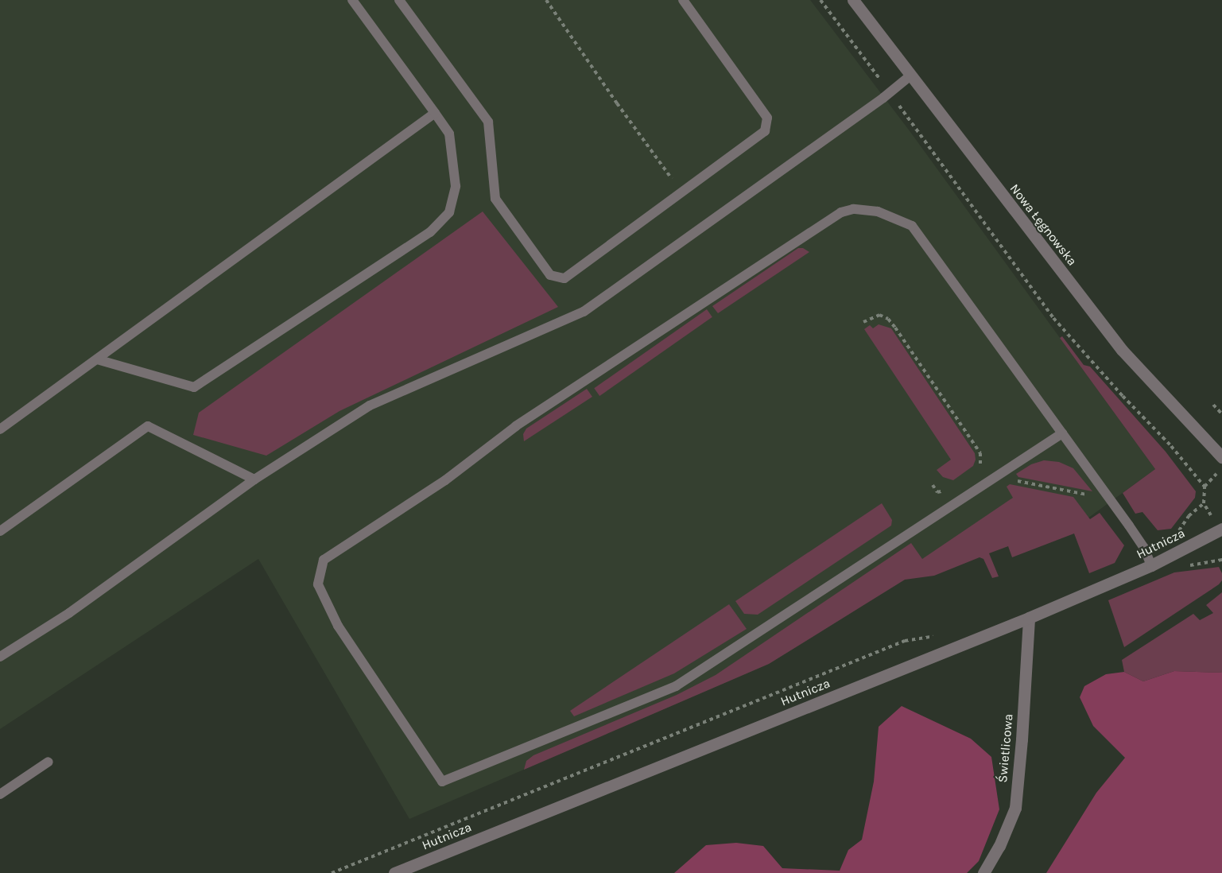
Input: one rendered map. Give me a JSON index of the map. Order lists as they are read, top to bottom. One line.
{"streets":{"street":["Nowa Łęgnowska","Hutnicza","Świetlicowa"]},"crossings":[["Hutnicza","Świetlicowa"]]}
